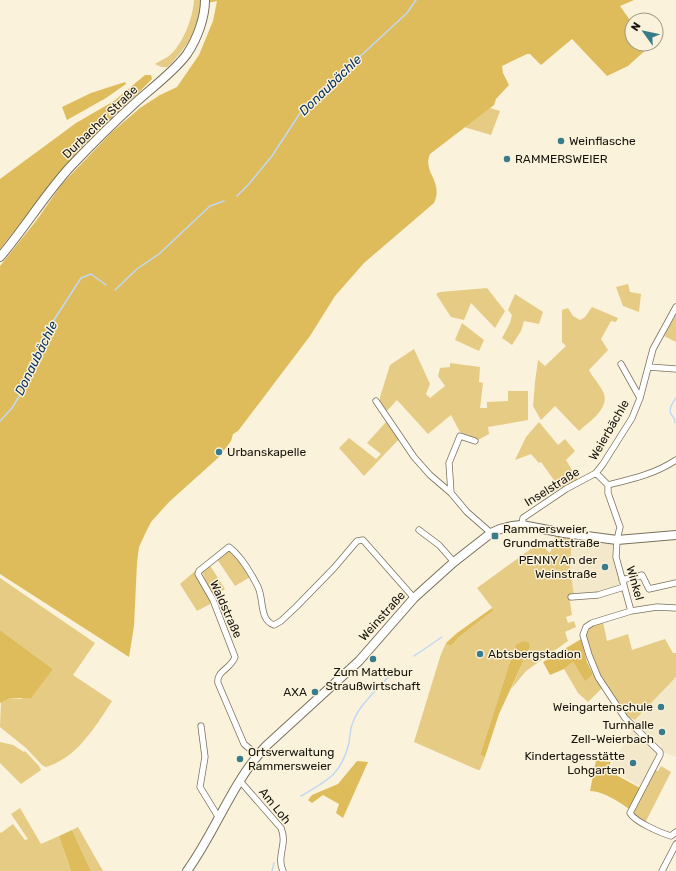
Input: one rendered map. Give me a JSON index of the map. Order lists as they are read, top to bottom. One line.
{"streets":{"street":["Durbacher Straße","Weierbächle","Inselstraße","Winkel","Waldstraße","Weinstraße","Am Loh"]},"crossings":[["Weierbächle","Inselstraße"],["Inselstraße","Weinstraße"],["Winkel","Weinstraße"],["Waldstraße","Weinstraße"],["Weinstraße","Am Loh"]],"water":["Donaubächle"],"places":{"other":["Weinflasche","RAMMERSWEIER","Urbanskapelle","PENNY An der Weinstraße","Abtsbergstadion","Zum Mattebur Straußwirtschaft","AXA","Weingartenschule","Turnhalle Zell-Weierbach","Ortsverwaltung Rammersweier","Kindertagesstätte Lohgarten"],"transit":["Rammersweier, Grundmattstraße"]},"north":"top left"}
